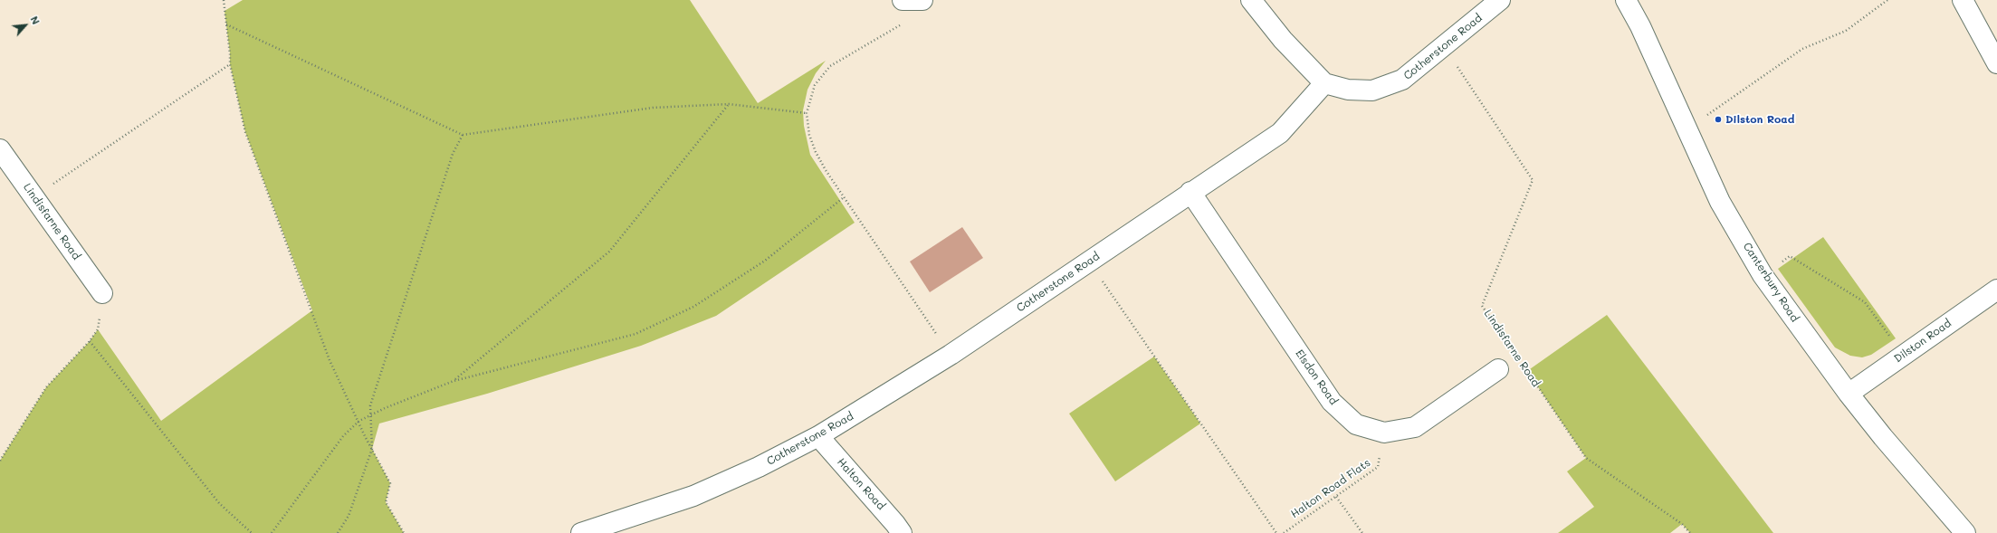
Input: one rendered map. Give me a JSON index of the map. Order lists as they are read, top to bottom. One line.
{"streets":{"street":["Cotherstone Road","Lindisfarne Road","Canterbury Road","Dilston Road","Elsdon Road","Halton Road"],"path":["Halton Road Flats"]},"crossings":[["Cotherstone Road","Lindisfarne Road"],["Cotherstone Road","Elsdon Road"],["Cotherstone Road","Halton Road"],["Canterbury Road","Dilston Road"],["Elsdon Road","Halton Road Flats"]],"places":["Dilston Road"],"north":"top right"}
